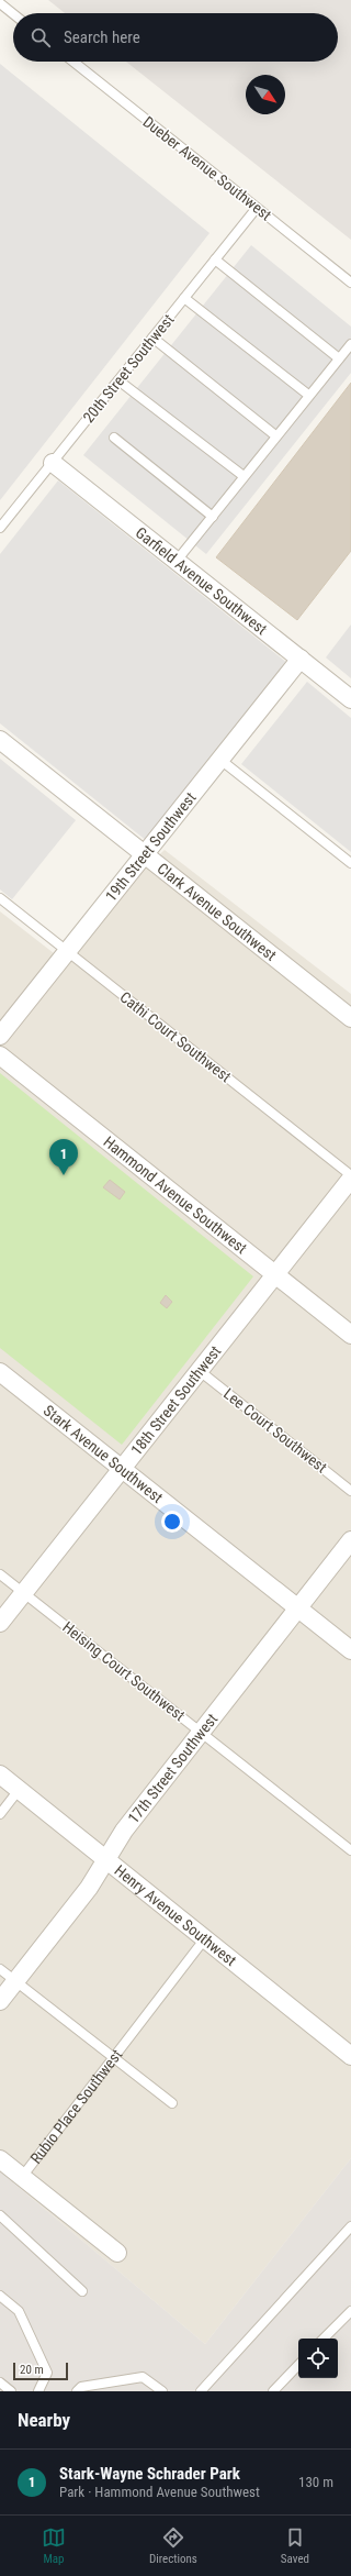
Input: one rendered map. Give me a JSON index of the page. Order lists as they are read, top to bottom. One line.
{"streets":{"street":["Garfield Avenue Southwest","19th Street Southwest","Clark Avenue Southwest","Hammond Avenue Southwest","18th Street Southwest","Stark Avenue Southwest","17th Street Southwest","Henry Avenue Southwest","Rubio Place Southwest"],"lane":["Dueber Avenue Southwest","20th Street Southwest","Cathi Court Southwest","Lee Court Southwest","Heising Court Southwest"]},"crossings":[["Dueber Avenue Southwest","20th Street Southwest"],["20th Street Southwest","Garfield Avenue Southwest"],["Garfield Avenue Southwest","19th Street Southwest"],["19th Street Southwest","Clark Avenue Southwest"],["19th Street Southwest","Cathi Court Southwest"],["Cathi Court Southwest","18th Street Southwest"],["Hammond Avenue Southwest","18th Street Southwest"],["18th Street Southwest","Lee Court Southwest"],["18th Street Southwest","Stark Avenue Southwest"],["18th Street Southwest","Heising Court Southwest"],["Stark Avenue Southwest","17th Street Southwest"],["Heising Court Southwest","17th Street Southwest"],["17th Street Southwest","Henry Avenue Southwest"],["Henry Avenue Southwest","Rubio Place Southwest"]],"scale_bar":"20 m","north":"bottom right","page":{"search":"Search here","pins":"1","scale":"20 m","heading":"Nearby","list":[{"mark":"1","name":"Stark-Wayne Schrader Park","note":"Park · Hammond Avenue Southwest","value":"130 m"}],"nav":["Map","Directions","Saved"]}}
